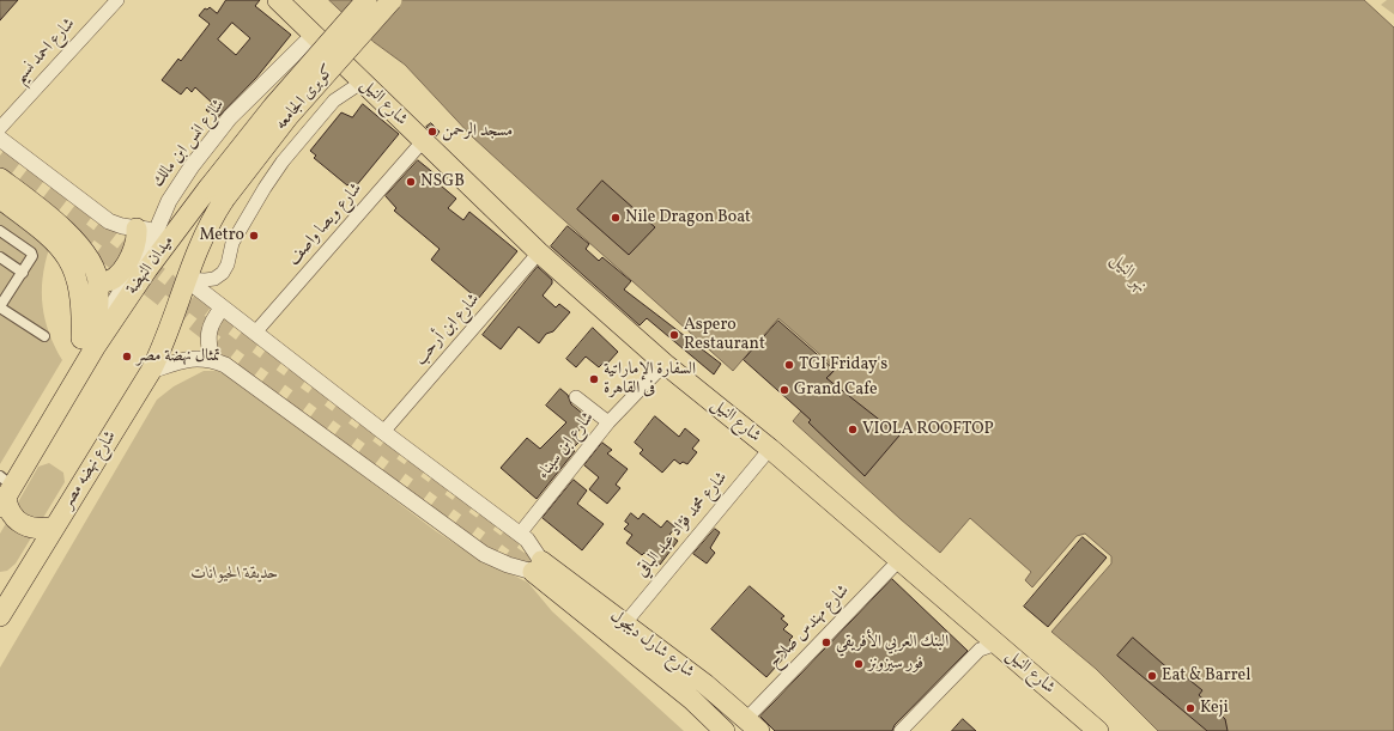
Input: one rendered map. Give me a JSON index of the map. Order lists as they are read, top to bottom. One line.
{"streets":{"main road":["كوبرى الجامعه","شارع النيل","ميدان النهضة","شارع نهضه مصر","شارع شارل ديجول"],"street":["شارع احمد نسيم","شارع انس ابن مالك","شارع ويصا واصف","شارع ابن أرحب","شارع ابن سيناء","شارع محمد فؤاد عبد الباقي","شارع مهندس صلاح"]},"crossings":[["كوبرى الجامعه","ميدان النهضة"],["شارع النيل","شارع انس ابن مالك"],["شارع النيل","شارع ويصا واصف"],["شارع النيل","شارع ابن أرحب"],["شارع النيل","شارع ابن سيناء"],["شارع النيل","شارع محمد فؤاد عبد الباقي"],["شارع النيل","شارع مهندس صلاح"],["شارع انس ابن مالك","ميدان النهضة"],["ميدان النهضة","شارع نهضه مصر"],["شارع محمد فؤاد عبد الباقي","شارع شارل ديجول"],["شارع مهندس صلاح","شارع شارل ديجول"]],"water":["نهر النيل"],"parks":["حديقة الحيوانات"],"places":["مسجد الرحمن","NSGB","Nile Dragon Boat","Metro","Aspero Restaurant","تمثال نهضة مصر","TGI Friday's","السفارة الإماراتية فى القاهرة","Grand Cafe","VIOLA ROOFTOP","البنك العربي الأفريقي","فور سيزونز","Eat & Barrel","Keji"]}
